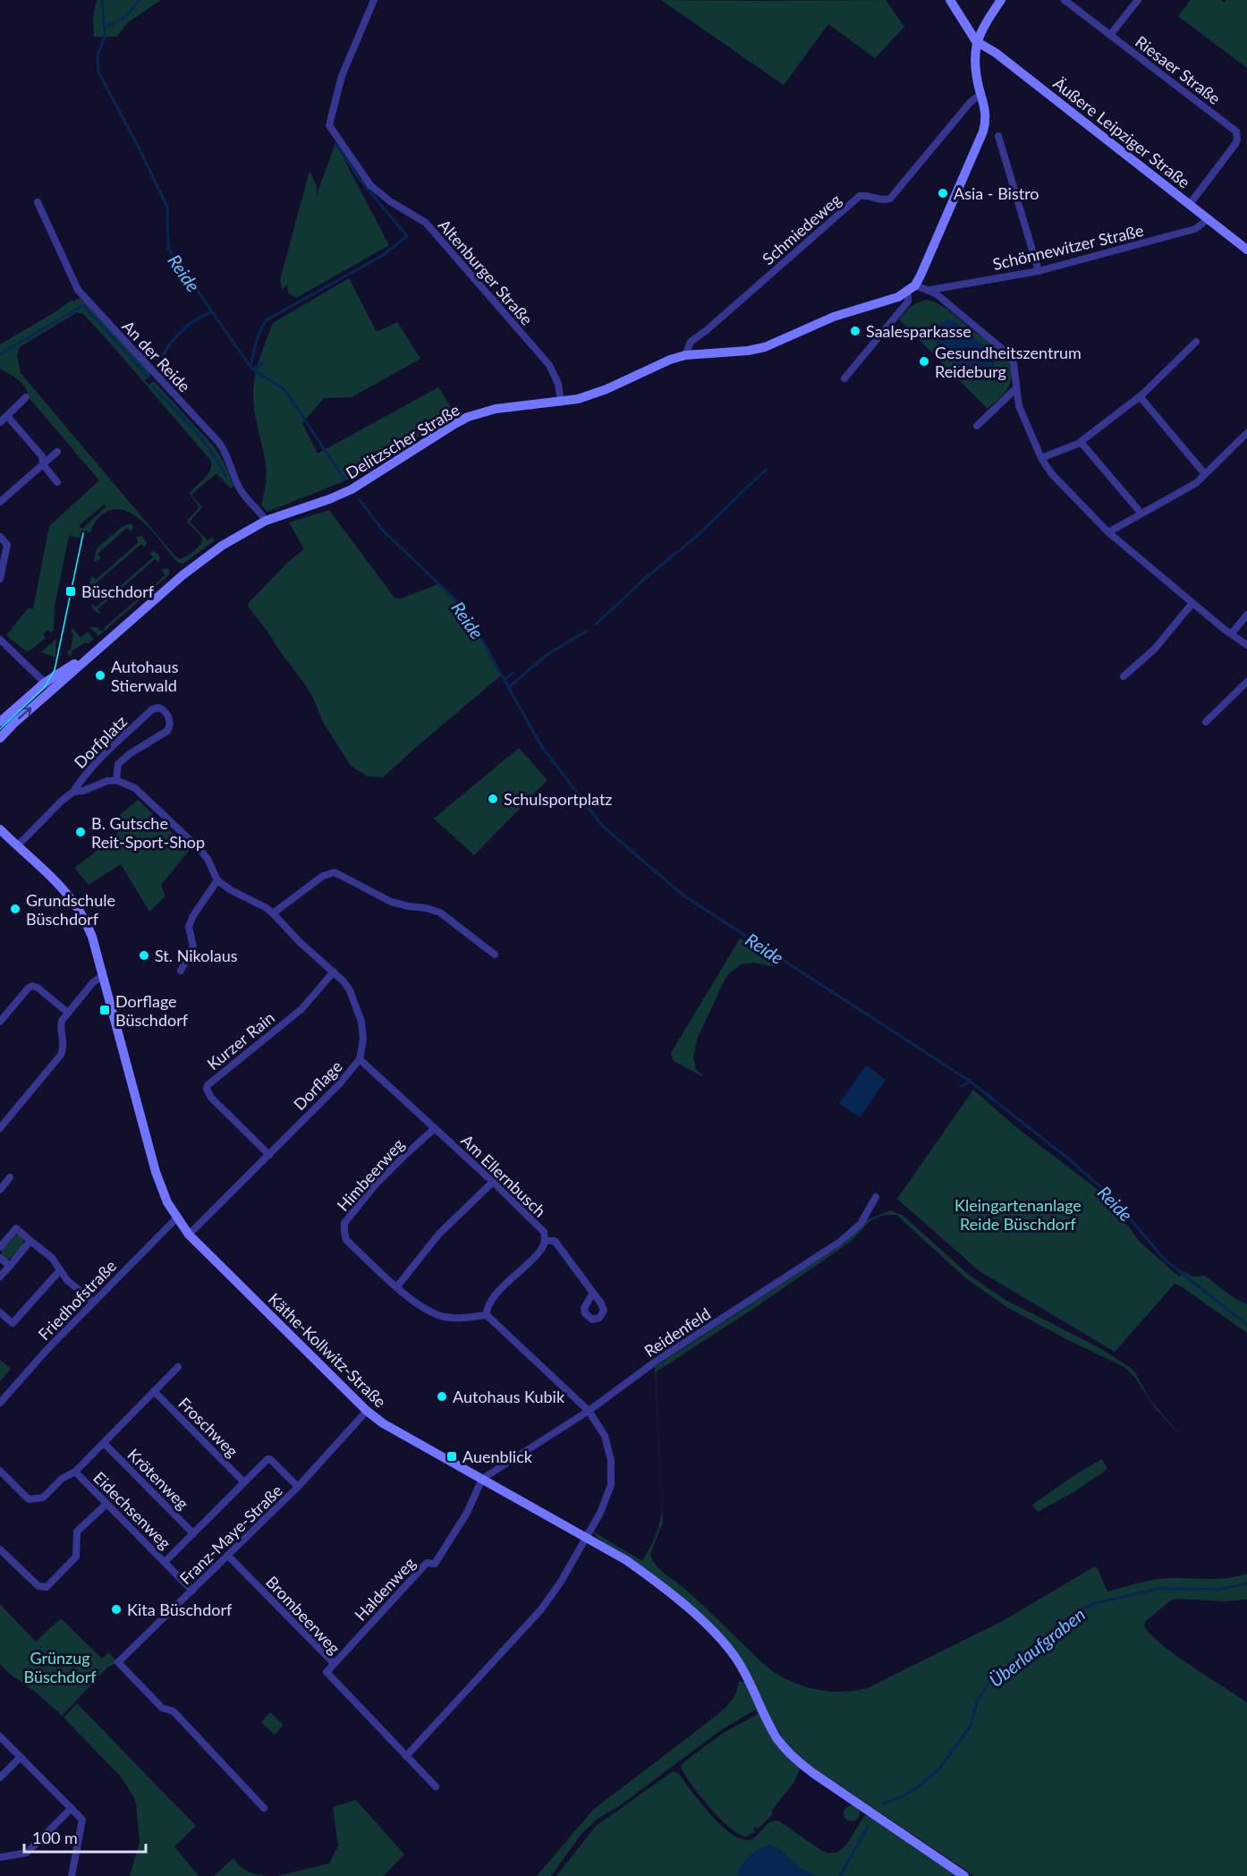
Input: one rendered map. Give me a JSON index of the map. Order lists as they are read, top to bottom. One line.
{"streets":{"main road":["Äußere Leipziger Straße","Delitzscher Straße","Käthe-Kollwitz-Straße"],"street":["Riesaer Straße","Schmiedeweg","Schönnewitzer Straße","Altenburger Straße","An der Reide","Dorfplatz","Kurzer Rain","Dorflage","Himbeerweg","Am Ellernbusch","Friedhofstraße","Reidenfeld","Froschweg","Krötenweg","Eidechsenweg","Franz-Maye-Straße","Haldenweg","Brombeerweg"]},"crossings":[["Riesaer Straße","Äußere Leipziger Straße"],["Äußere Leipziger Straße","Schönnewitzer Straße"],["Schmiedeweg","Delitzscher Straße"],["Altenburger Straße","Delitzscher Straße"],["An der Reide","Delitzscher Straße"],["Dorfplatz","Käthe-Kollwitz-Straße"],["Kurzer Rain","Dorflage"],["Dorflage","Am Ellernbusch"],["Dorflage","Käthe-Kollwitz-Straße"],["Himbeerweg","Am Ellernbusch"],["Friedhofstraße","Käthe-Kollwitz-Straße"],["Reidenfeld","Käthe-Kollwitz-Straße"],["Reidenfeld","Haldenweg"],["Käthe-Kollwitz-Straße","Franz-Maye-Straße"],["Käthe-Kollwitz-Straße","Haldenweg"],["Eidechsenweg","Franz-Maye-Straße"],["Franz-Maye-Straße","Brombeerweg"],["Haldenweg","Brombeerweg"]],"water":["Reide","Überlaufgraben"],"parks":["Kleingartenanlage Reide Büschdorf","Grünzug Büschdorf"],"places":{"other":["Asia - Bistro","Saalesparkasse","Gesundheitszentrum Reideburg","Autohaus Stierwald","Schulsportplatz","B. Gutsche Reit-Sport-Shop","Grundschule Büschdorf","St. Nikolaus","Autohaus Kubik","Kita Büschdorf"],"transit":["Büschdorf","Dorflage Büschdorf","Auenblick"]},"scale_bar":"100 m"}
